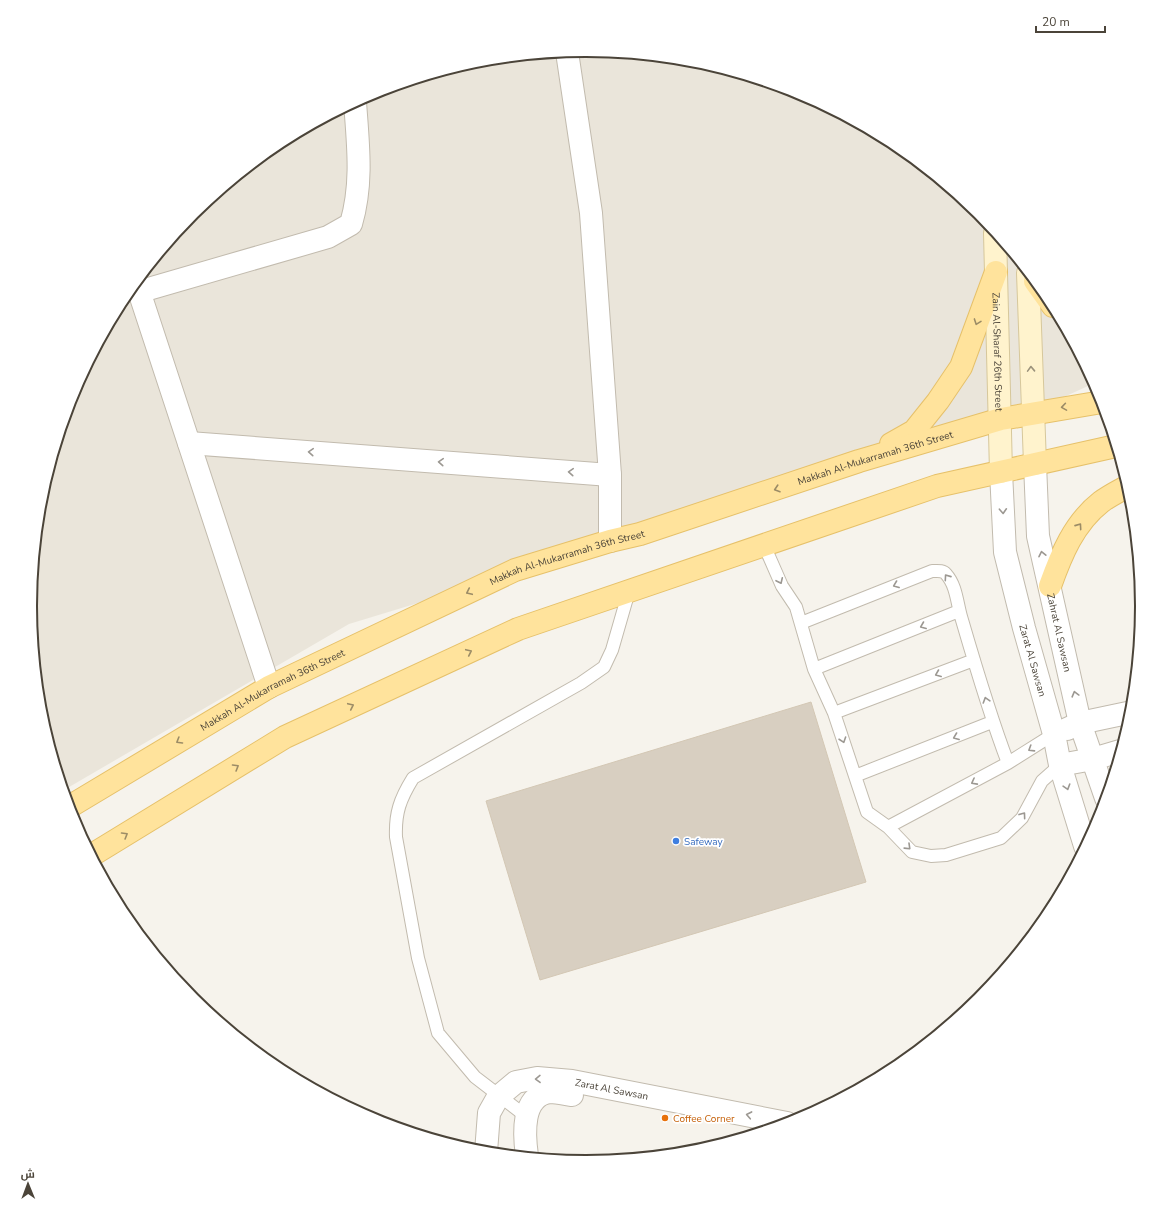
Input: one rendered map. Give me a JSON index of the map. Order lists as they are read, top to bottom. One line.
{"streets":{"main road":["Zain Al-Sharaf 26th Street","Makkah Al-Mukarramah 36th Street"],"street":["Zahrat Al Sawsan","Zarat Al Sawsan"]},"crossings":[["Zain Al-Sharaf 26th Street","Makkah Al-Mukarramah 36th Street"],["Zain Al-Sharaf 26th Street","Zarat Al Sawsan"]],"one_way":["Zahrat Al Sawsan"],"places":["Safeway","Coffee Corner"],"scale_bar":"20 m","north":"top"}
